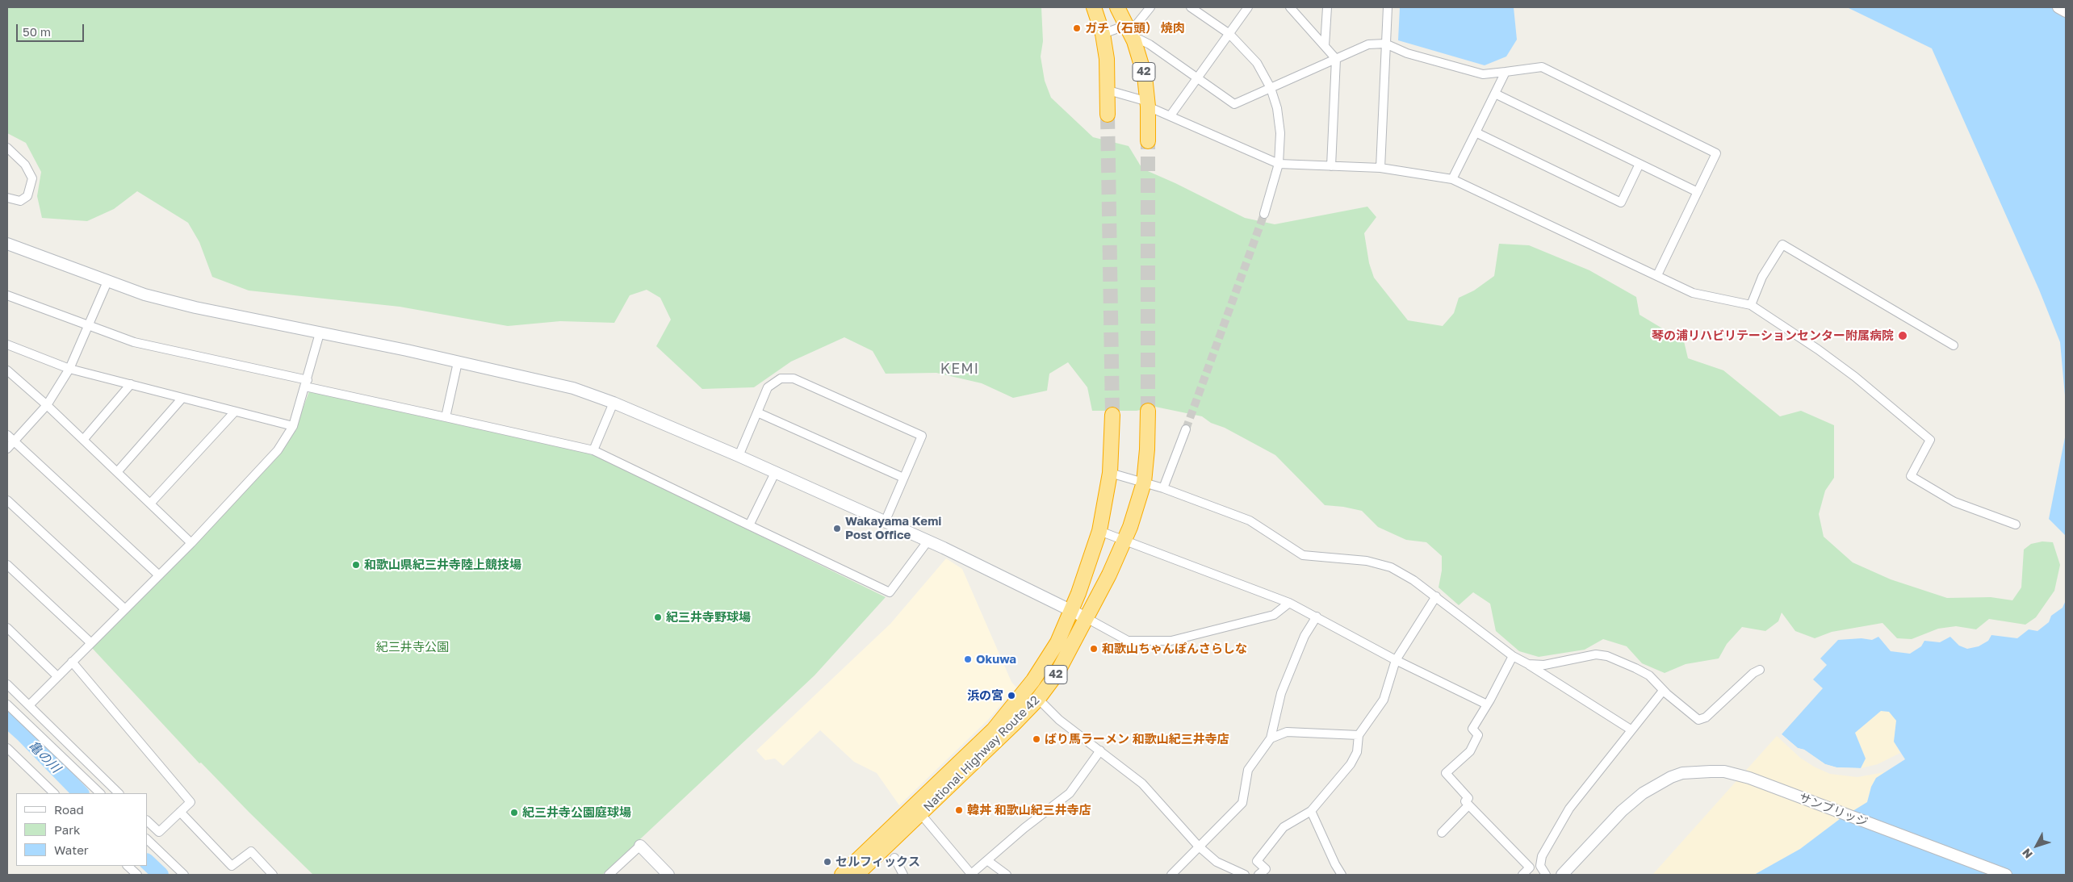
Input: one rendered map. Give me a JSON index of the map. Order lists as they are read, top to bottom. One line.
{"streets":{"highway":["42","National Highway Route 42"],"street":["サンブリッジ"]},"districts":["KEMI"],"water":["亀の川"],"parks":["紀三井寺公園"],"places":["ガチ（石頭） 焼肉","琴の浦リハビリテーションセンター附属病院","Wakayama Kemi Post Office","和歌山県紀三井寺陸上競技場","紀三井寺野球場","和歌山ちゃんぽんさらしな","Okuwa","浜の宮","ばり馬ラーメン 和歌山紀三井寺店","韓丼 和歌山紀三井寺店","紀三井寺公園庭球場","セルフィックス"],"legend":["Road","Park","Water"],"scale_bar":"50 m","north":"bottom left"}
